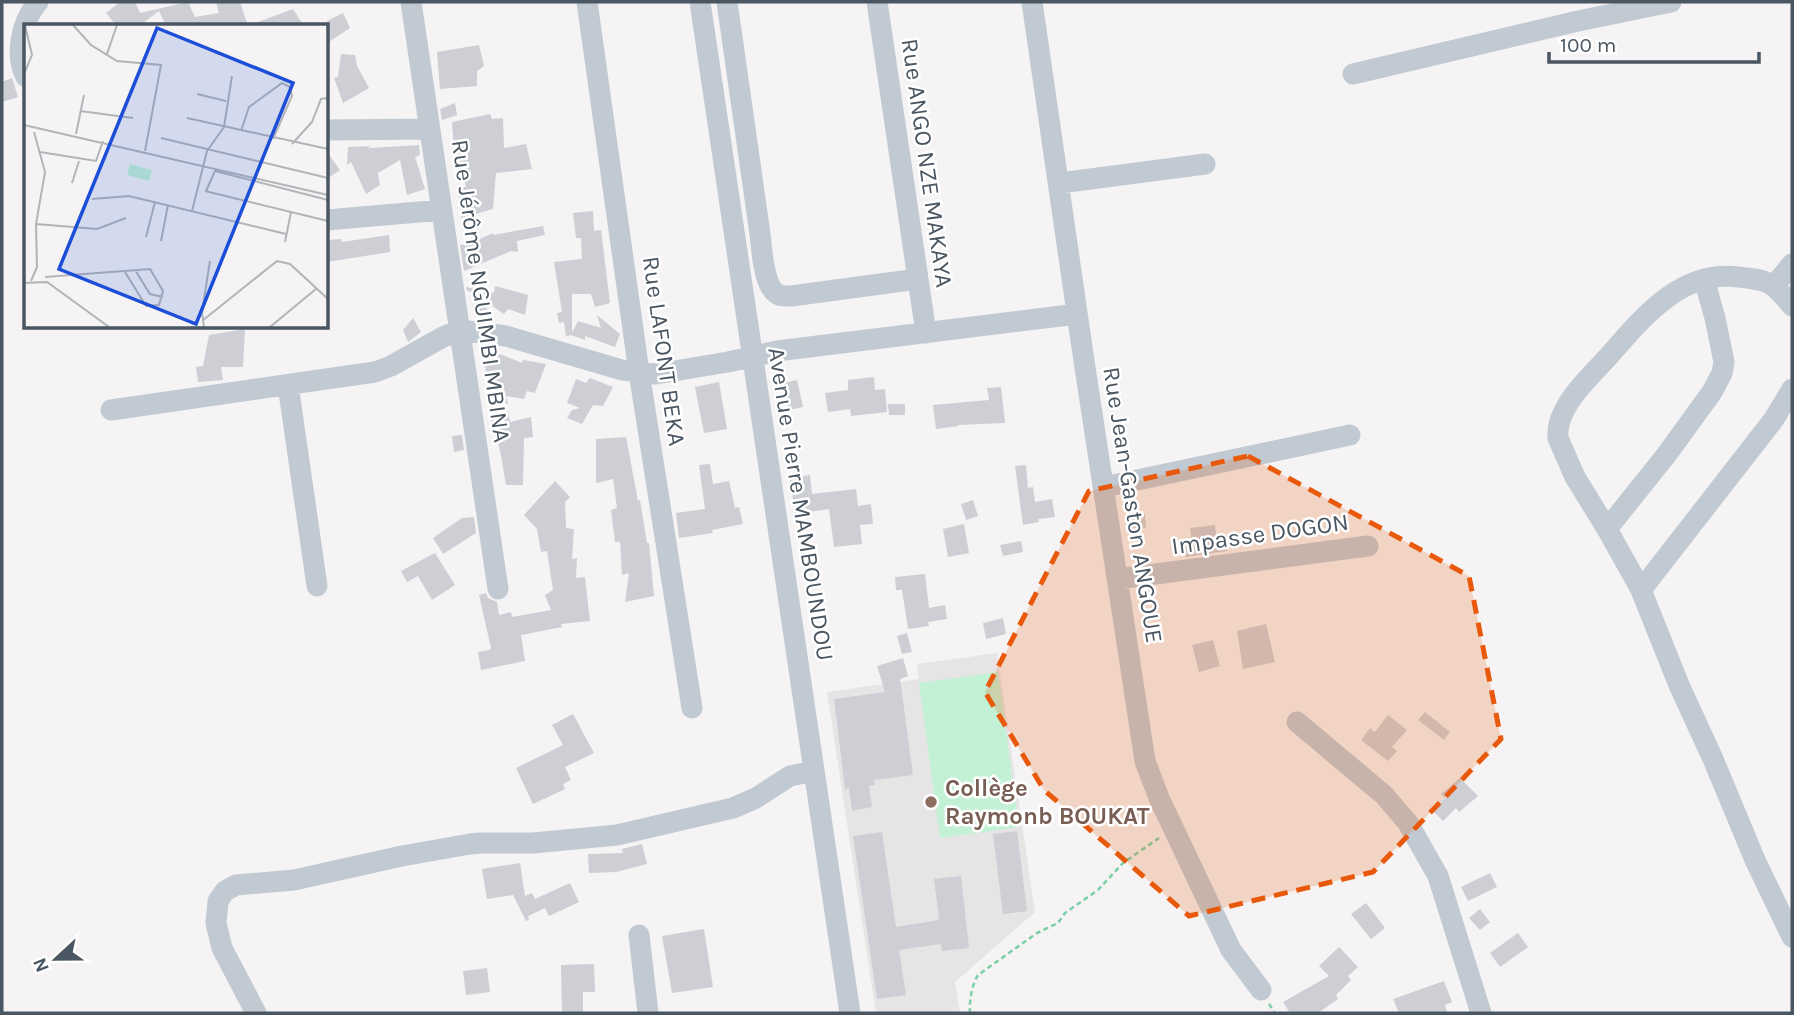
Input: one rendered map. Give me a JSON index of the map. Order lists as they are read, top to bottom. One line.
{"streets":{"street":["Rue ANGO NZE MAKAYA","Rue Jérôme NGUIMBI MBINA","Rue LAFONT BEKA","Avenue Pierre MAMBOUNDOU","Rue Jean-Gaston ANGOUE","Impasse DOGON"]},"crossings":[["Rue Jean-Gaston ANGOUE","Impasse DOGON"]],"places":["Collège Raymonb BOUKAT"],"scale_bar":"100 m","north":"left"}
